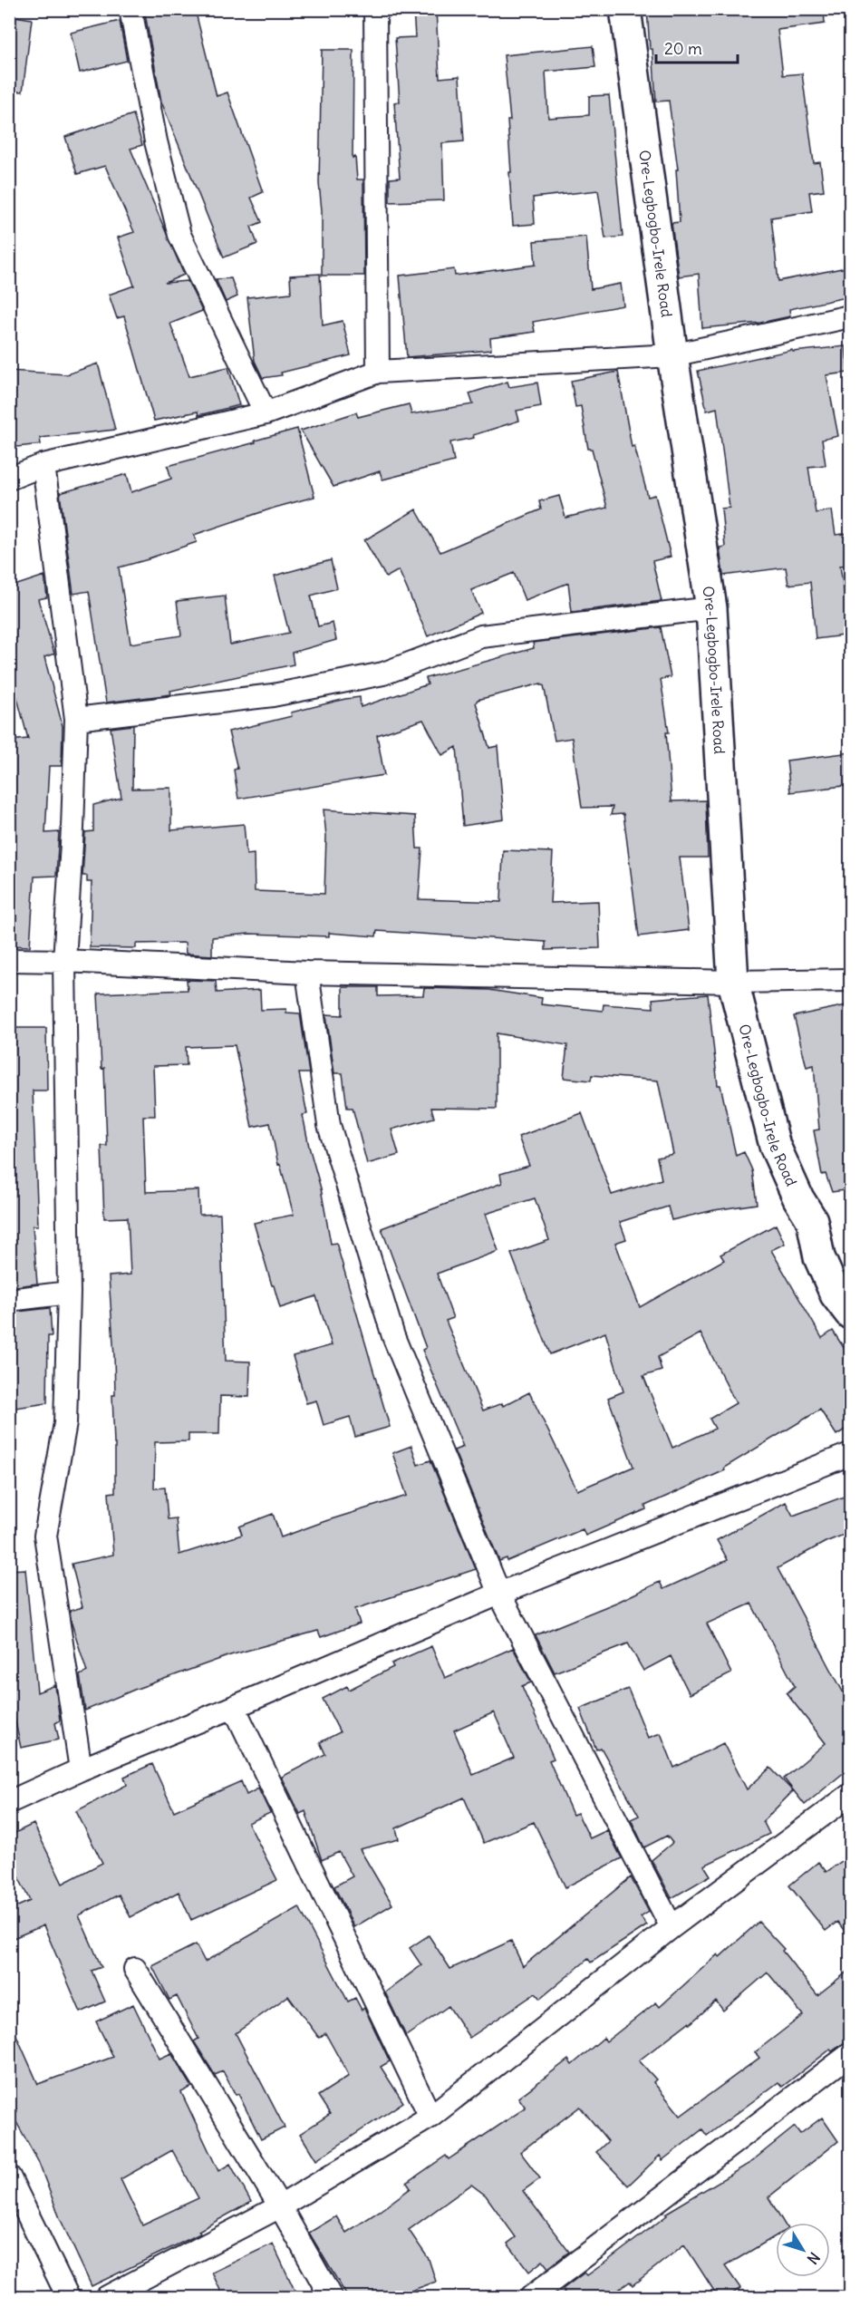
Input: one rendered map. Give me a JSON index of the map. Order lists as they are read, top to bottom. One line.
{"streets":{"main road":["Ore-Legbogbo-Irele Road"]},"scale_bar":"20 m","north":"bottom right"}
